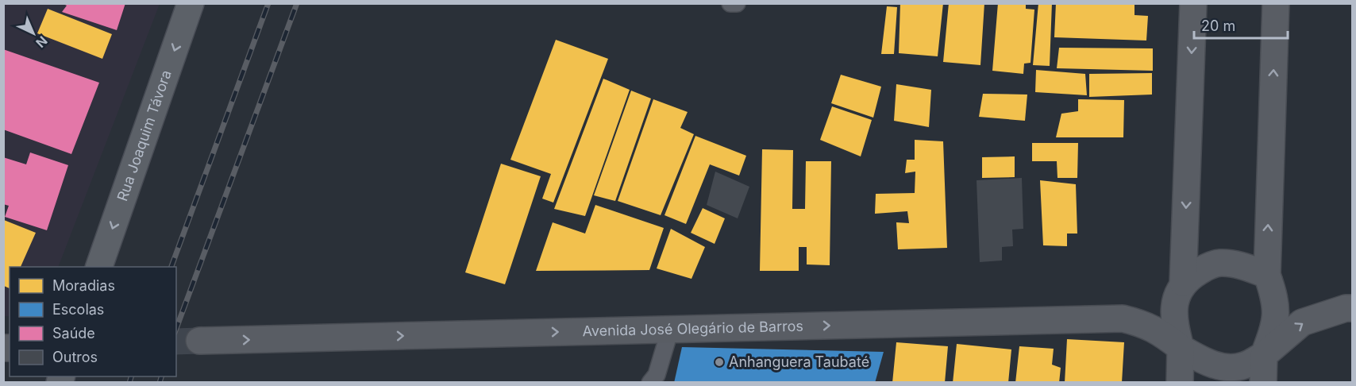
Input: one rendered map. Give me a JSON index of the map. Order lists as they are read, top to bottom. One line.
{"streets":{"main road":["Rua Joaquim Távora"],"street":["Avenida José Olegário de Barros"]},"one_way":["Rua Joaquim Távora","Avenida José Olegário de Barros"],"places":["Anhanguera Taubaté"],"legend":["Moradias","Escolas","Saúde","Outros"],"scale_bar":"20 m","north":"bottom right"}
